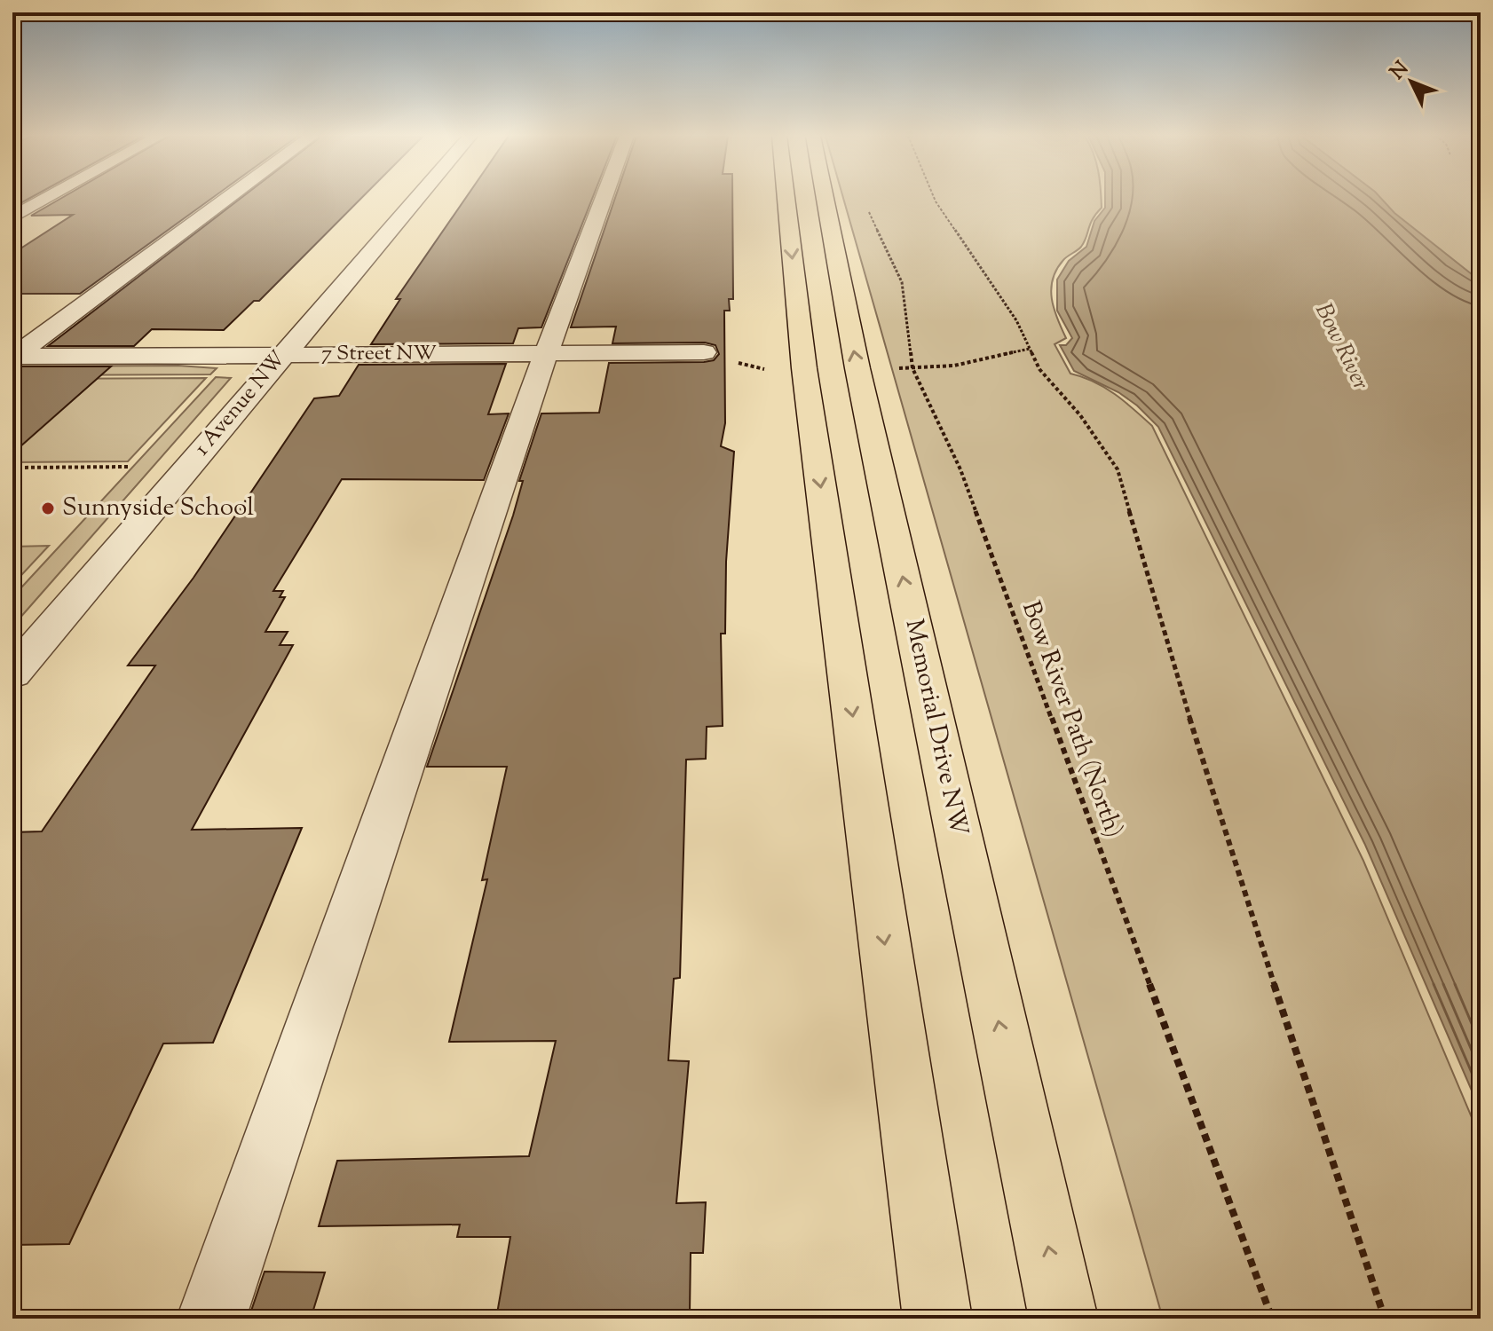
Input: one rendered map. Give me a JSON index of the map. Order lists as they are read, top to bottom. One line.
{"streets":{"main road":["Memorial Drive NW"],"street":["7 Street NW","1 Avenue NW"],"path":["Bow River Path (North)"]},"crossings":[["7 Street NW","1 Avenue NW"]],"water":["Bow River"],"places":["Sunnyside School"],"north":"top left"}
